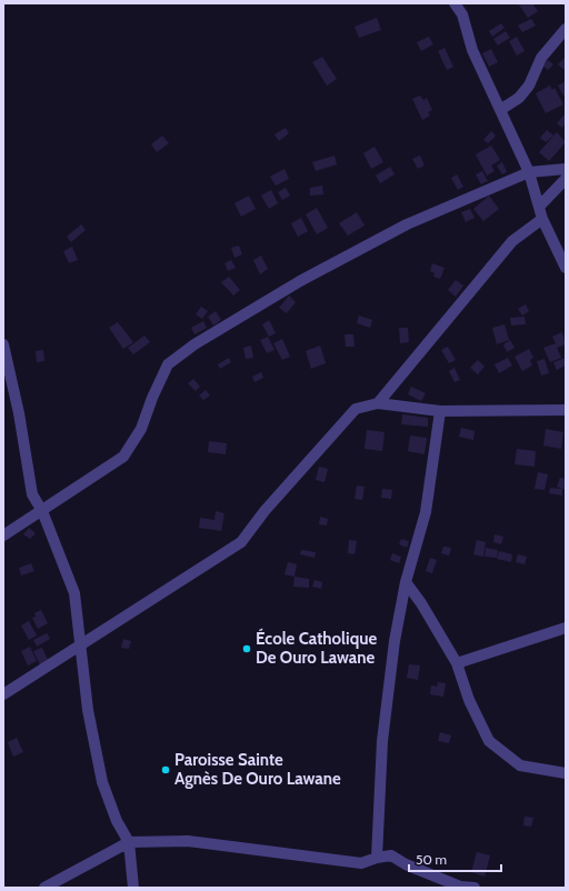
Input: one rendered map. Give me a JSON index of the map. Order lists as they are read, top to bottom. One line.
{"places":["École Catholique De Ouro Lawane","Paroisse Sainte Agnès De Ouro Lawane"],"scale_bar":"50 m"}
